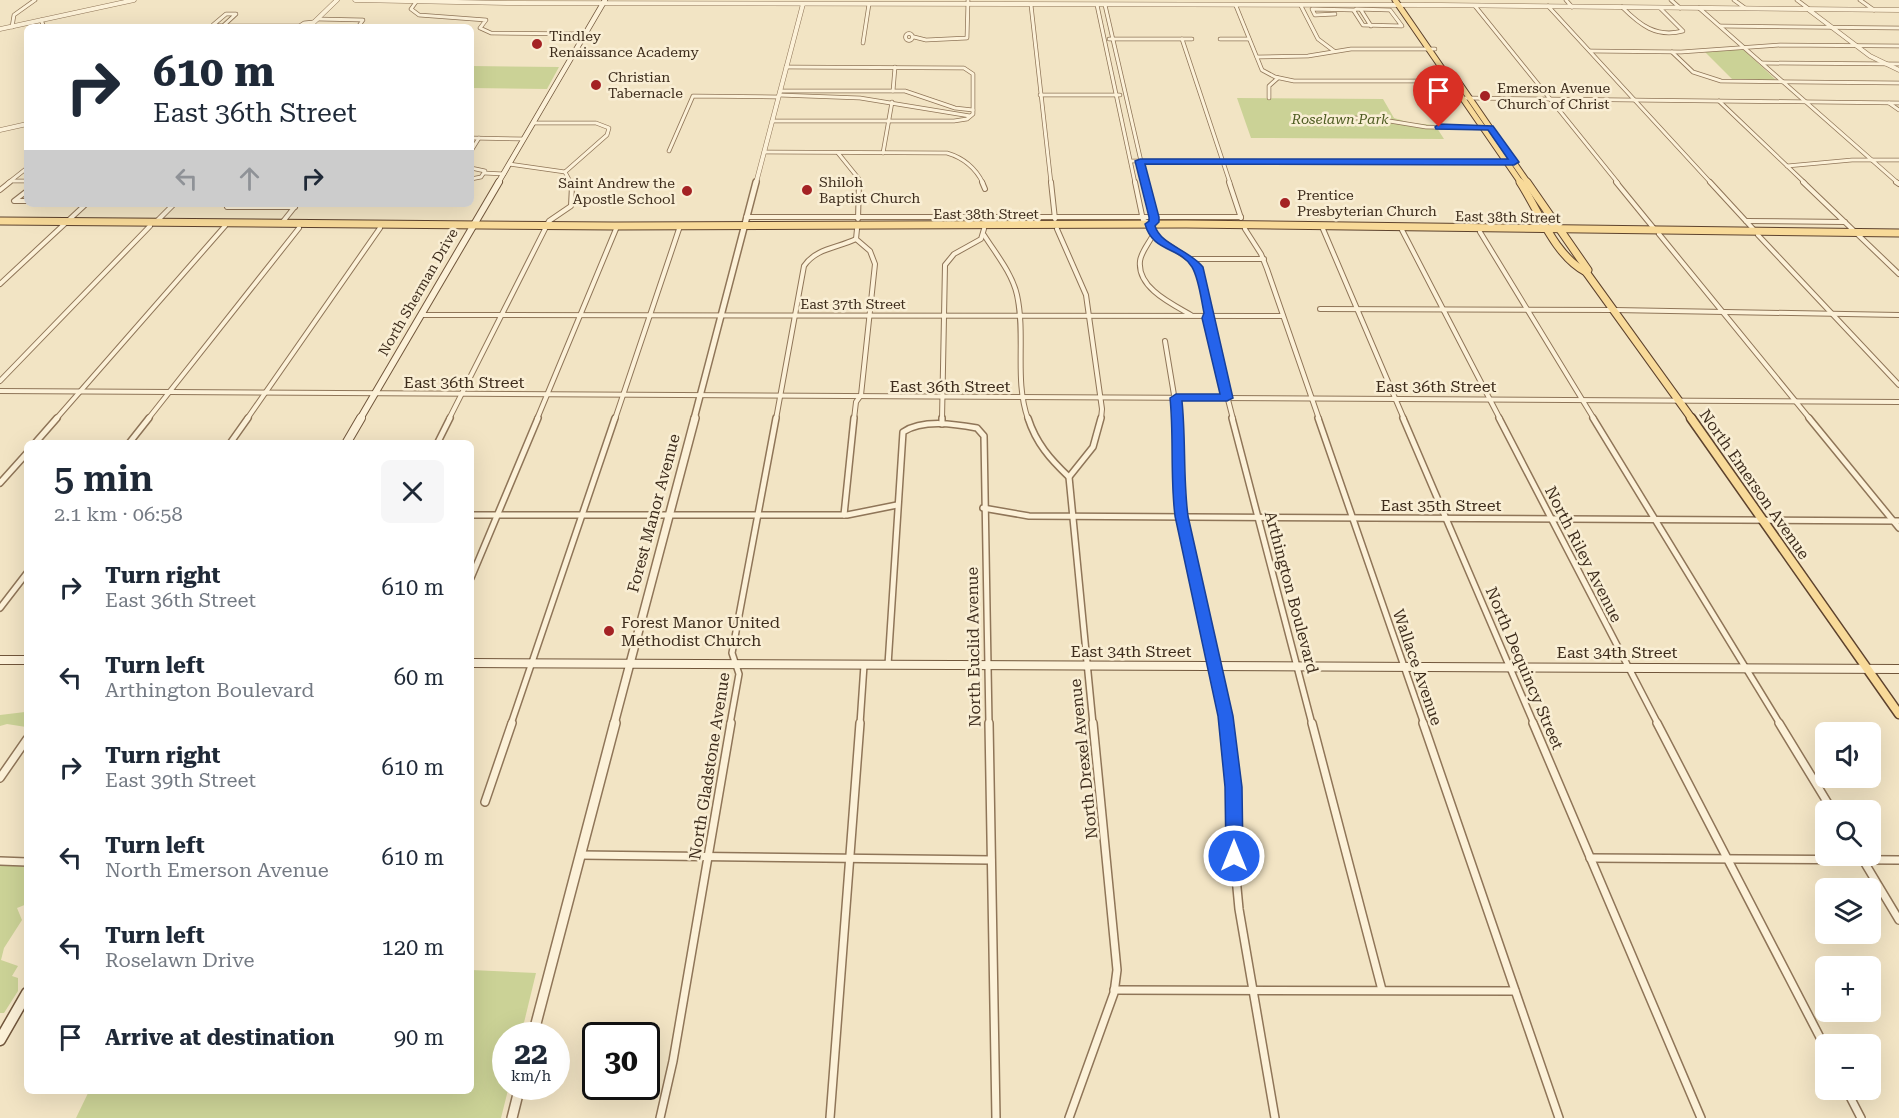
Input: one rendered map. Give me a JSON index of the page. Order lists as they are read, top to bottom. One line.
{"streets":{"main road":["East 38th Street","North Sherman Drive","North Emerson Avenue","East 34th Street"],"street":["East 37th Street","East 36th Street","East 35th Street","Forest Manor Avenue","North Riley Avenue","Arthington Boulevard","North Euclid Avenue","Wallace Avenue","North Dequincy Street","North Drexel Avenue","North Gladstone Avenue"]},"crossings":[["East 38th Street","North Sherman Drive"],["East 38th Street","North Emerson Avenue"],["East 38th Street","Forest Manor Avenue"],["East 38th Street","North Riley Avenue"],["East 38th Street","Wallace Avenue"],["East 38th Street","North Dequincy Street"],["North Sherman Drive","East 37th Street"],["North Sherman Drive","East 36th Street"],["East 37th Street","Forest Manor Avenue"],["East 37th Street","Arthington Boulevard"],["East 37th Street","Wallace Avenue"],["East 37th Street","North Gladstone Avenue"],["East 36th Street","North Emerson Avenue"],["East 36th Street","Forest Manor Avenue"],["East 36th Street","North Riley Avenue"],["East 36th Street","Arthington Boulevard"],["East 36th Street","Wallace Avenue"],["East 36th Street","North Dequincy Street"],["East 36th Street","North Gladstone Avenue"],["North Emerson Avenue","East 35th Street"],["North Emerson Avenue","East 34th Street"],["East 35th Street","North Riley Avenue"],["East 35th Street","Arthington Boulevard"],["East 35th Street","North Euclid Avenue"],["East 35th Street","Wallace Avenue"],["East 35th Street","North Dequincy Street"],["East 35th Street","North Drexel Avenue"],["Forest Manor Avenue","East 34th Street"],["North Riley Avenue","East 34th Street"],["Arthington Boulevard","East 34th Street"],["North Euclid Avenue","East 34th Street"],["East 34th Street","Wallace Avenue"],["East 34th Street","North Dequincy Street"],["East 34th Street","North Drexel Avenue"],["East 34th Street","North Gladstone Avenue"]],"parks":["Roselawn Park"],"places":["Tindley Renaissance Academy","Christian Tabernacle","Emerson Avenue Church of Christ","Shiloh Baptist Church","Saint Andrew the Apostle School","Prentice Presbyterian Church","Forest Manor United Methodist Church"],"page":{"turn":["610 m","East 36th Street"],"heading":["5 min","2.1 km · 06:58"],"list":[{"name":"Turn right","note":"East 36th Street","value":"610 m"},{"name":"Turn left","note":"Arthington Boulevard","value":"60 m"},{"name":"Turn right","note":"East 39th Street","value":"610 m"},{"name":"Turn left","note":"North Emerson Avenue","value":"610 m"},{"name":"Turn left","note":"Roselawn Drive","value":"120 m"},{"name":"Arrive at destination","value":"90 m"}],"map_buttons":["+","−"],"speed":"22 km/h","limit":"30"}}
